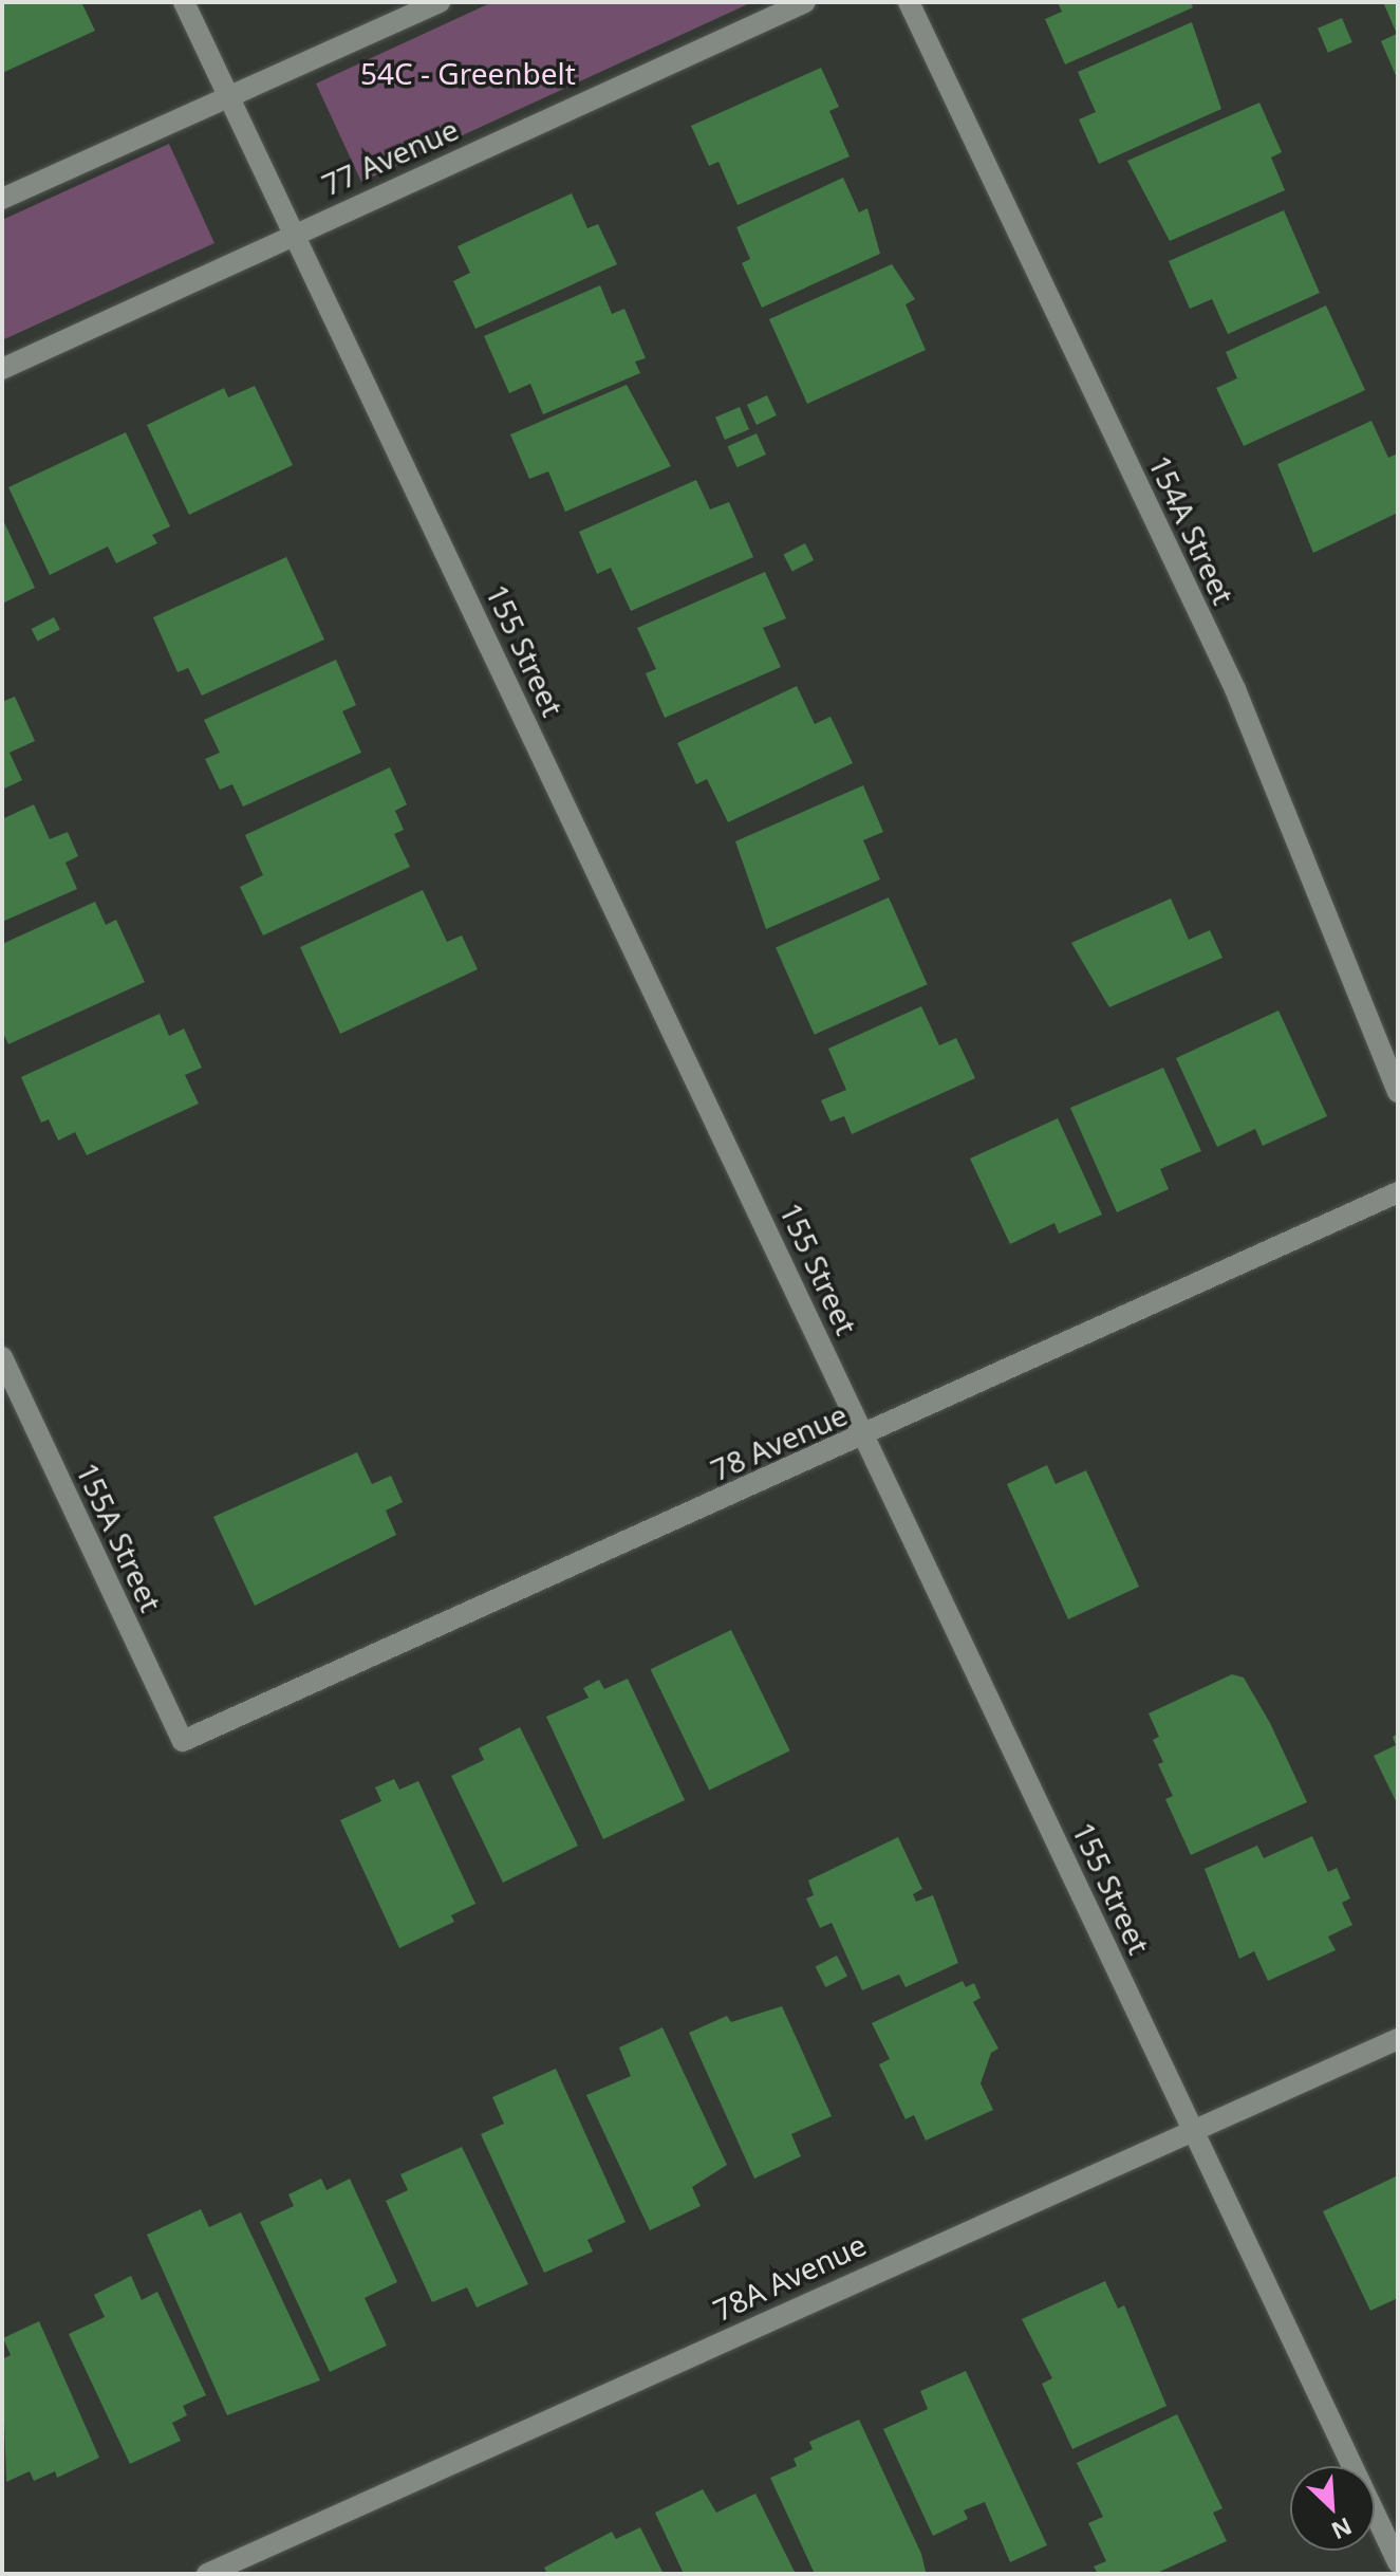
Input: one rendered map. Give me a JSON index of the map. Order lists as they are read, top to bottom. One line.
{"streets":{"street":["77 Avenue","154A Street","155 Street","78 Avenue","155A Street","78A Avenue"]},"crossings":[["77 Avenue","155 Street"],["155 Street","78 Avenue"],["155 Street","78A Avenue"],["78 Avenue","155A Street"]],"parks":["54C - Greenbelt"],"north":"bottom right"}
